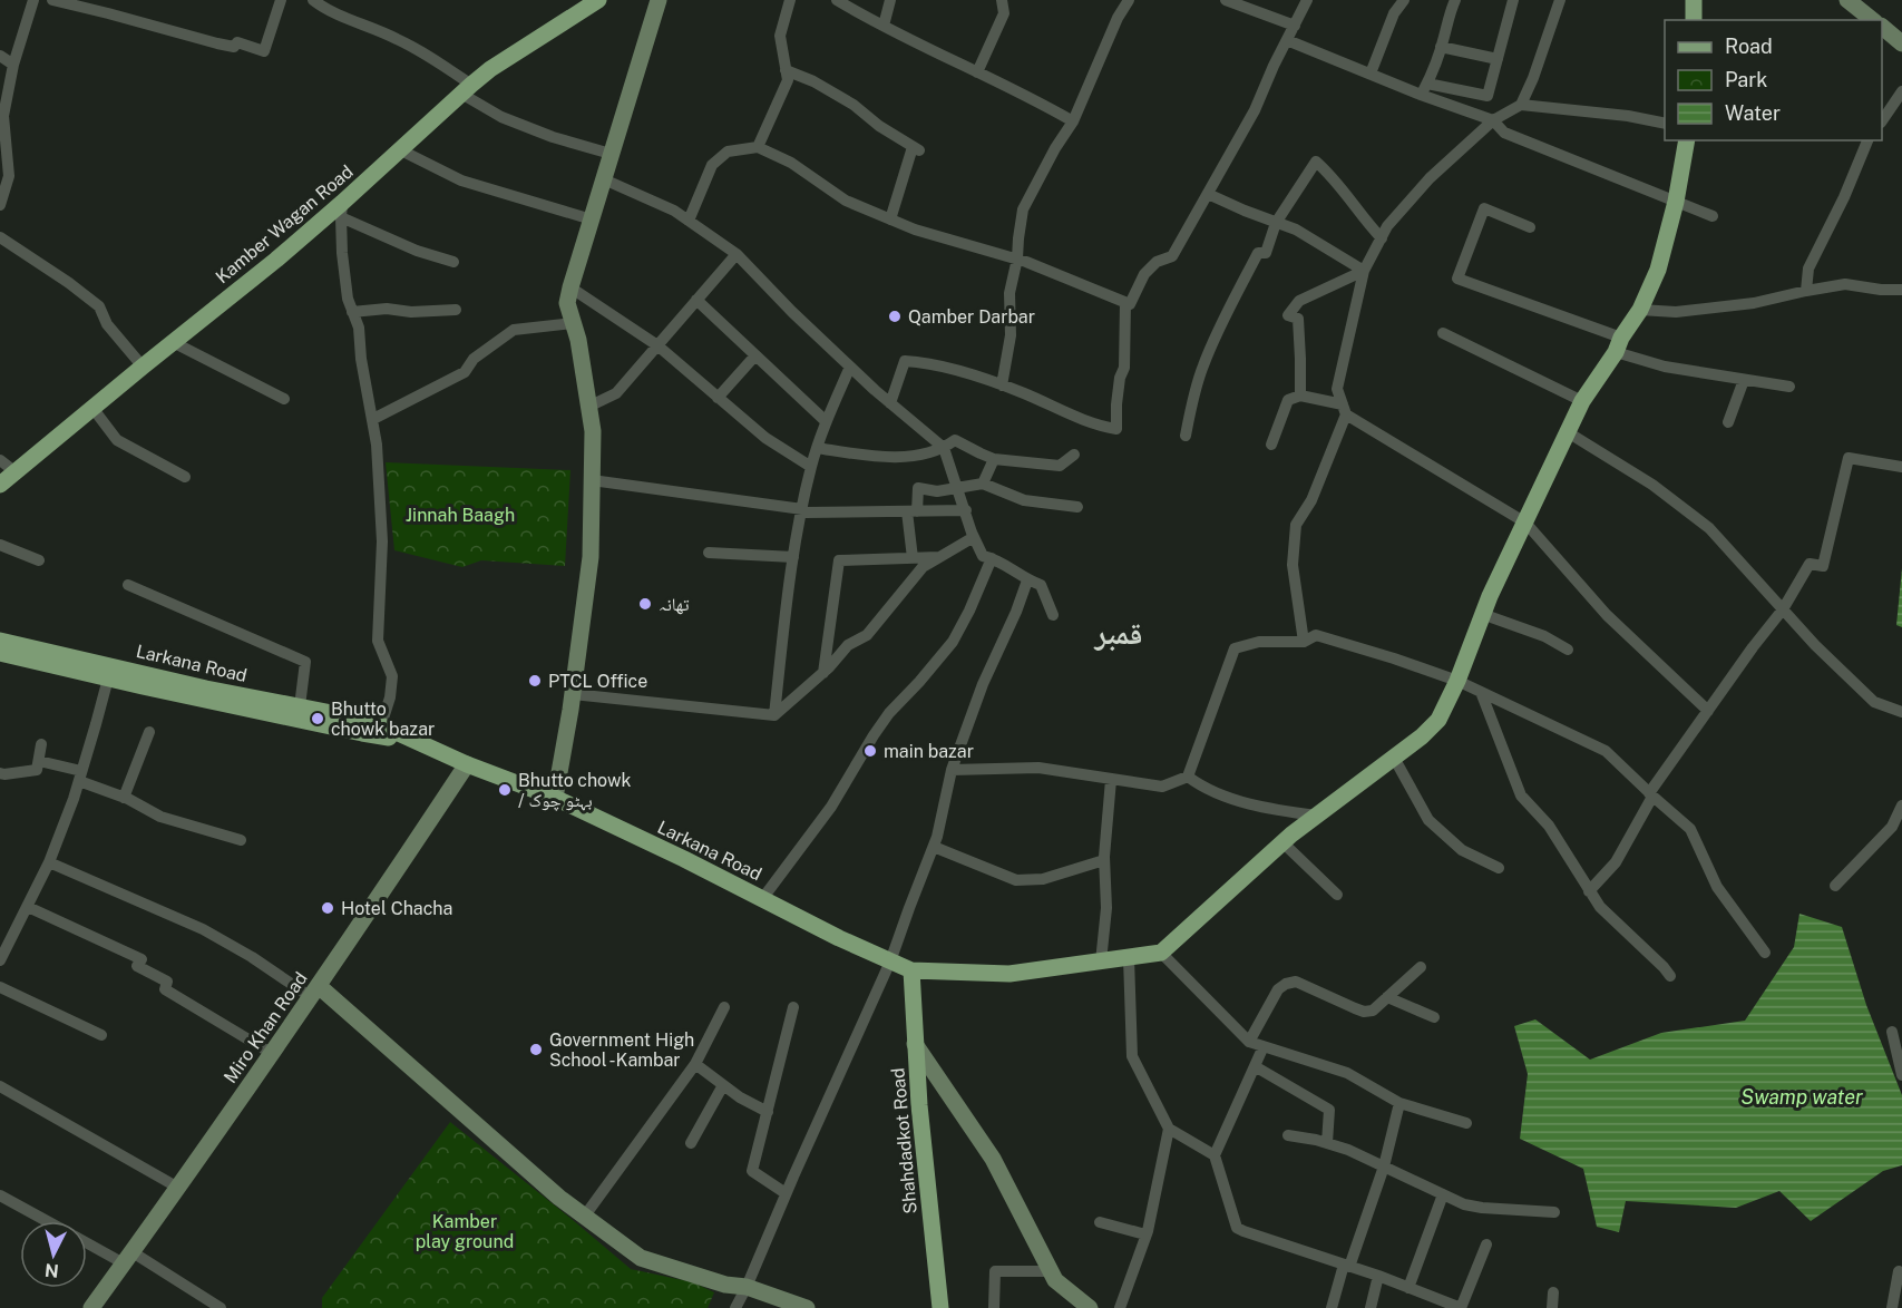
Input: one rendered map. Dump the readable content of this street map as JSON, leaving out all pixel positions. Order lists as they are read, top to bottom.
{
  "streets": {
    "main road": ["Kamber Wagan Road", "Larkana Road", "Shahdadkot Road"],
    "street": ["Miro Khan Road"]
  },
  "crossings": [
    ["Larkana Road", "Miro Khan Road"],
    ["Larkana Road", "Shahdadkot Road"]
  ],
  "districts": ["قمبر"],
  "water": ["Swamp water"],
  "parks": ["Jinnah Baagh", "Kamber play ground"],
  "places": [
    "Qamber Darbar",
    "تھانہ",
    "PTCL Office",
    "Bhutto chowk bazar",
    "main bazar",
    "Bhutto chowk / بہٹو چوک",
    "Hotel Chacha",
    "Government High School -Kambar"
  ],
  "legend": ["Road", "Park", "Water"],
  "north": "bottom"
}
